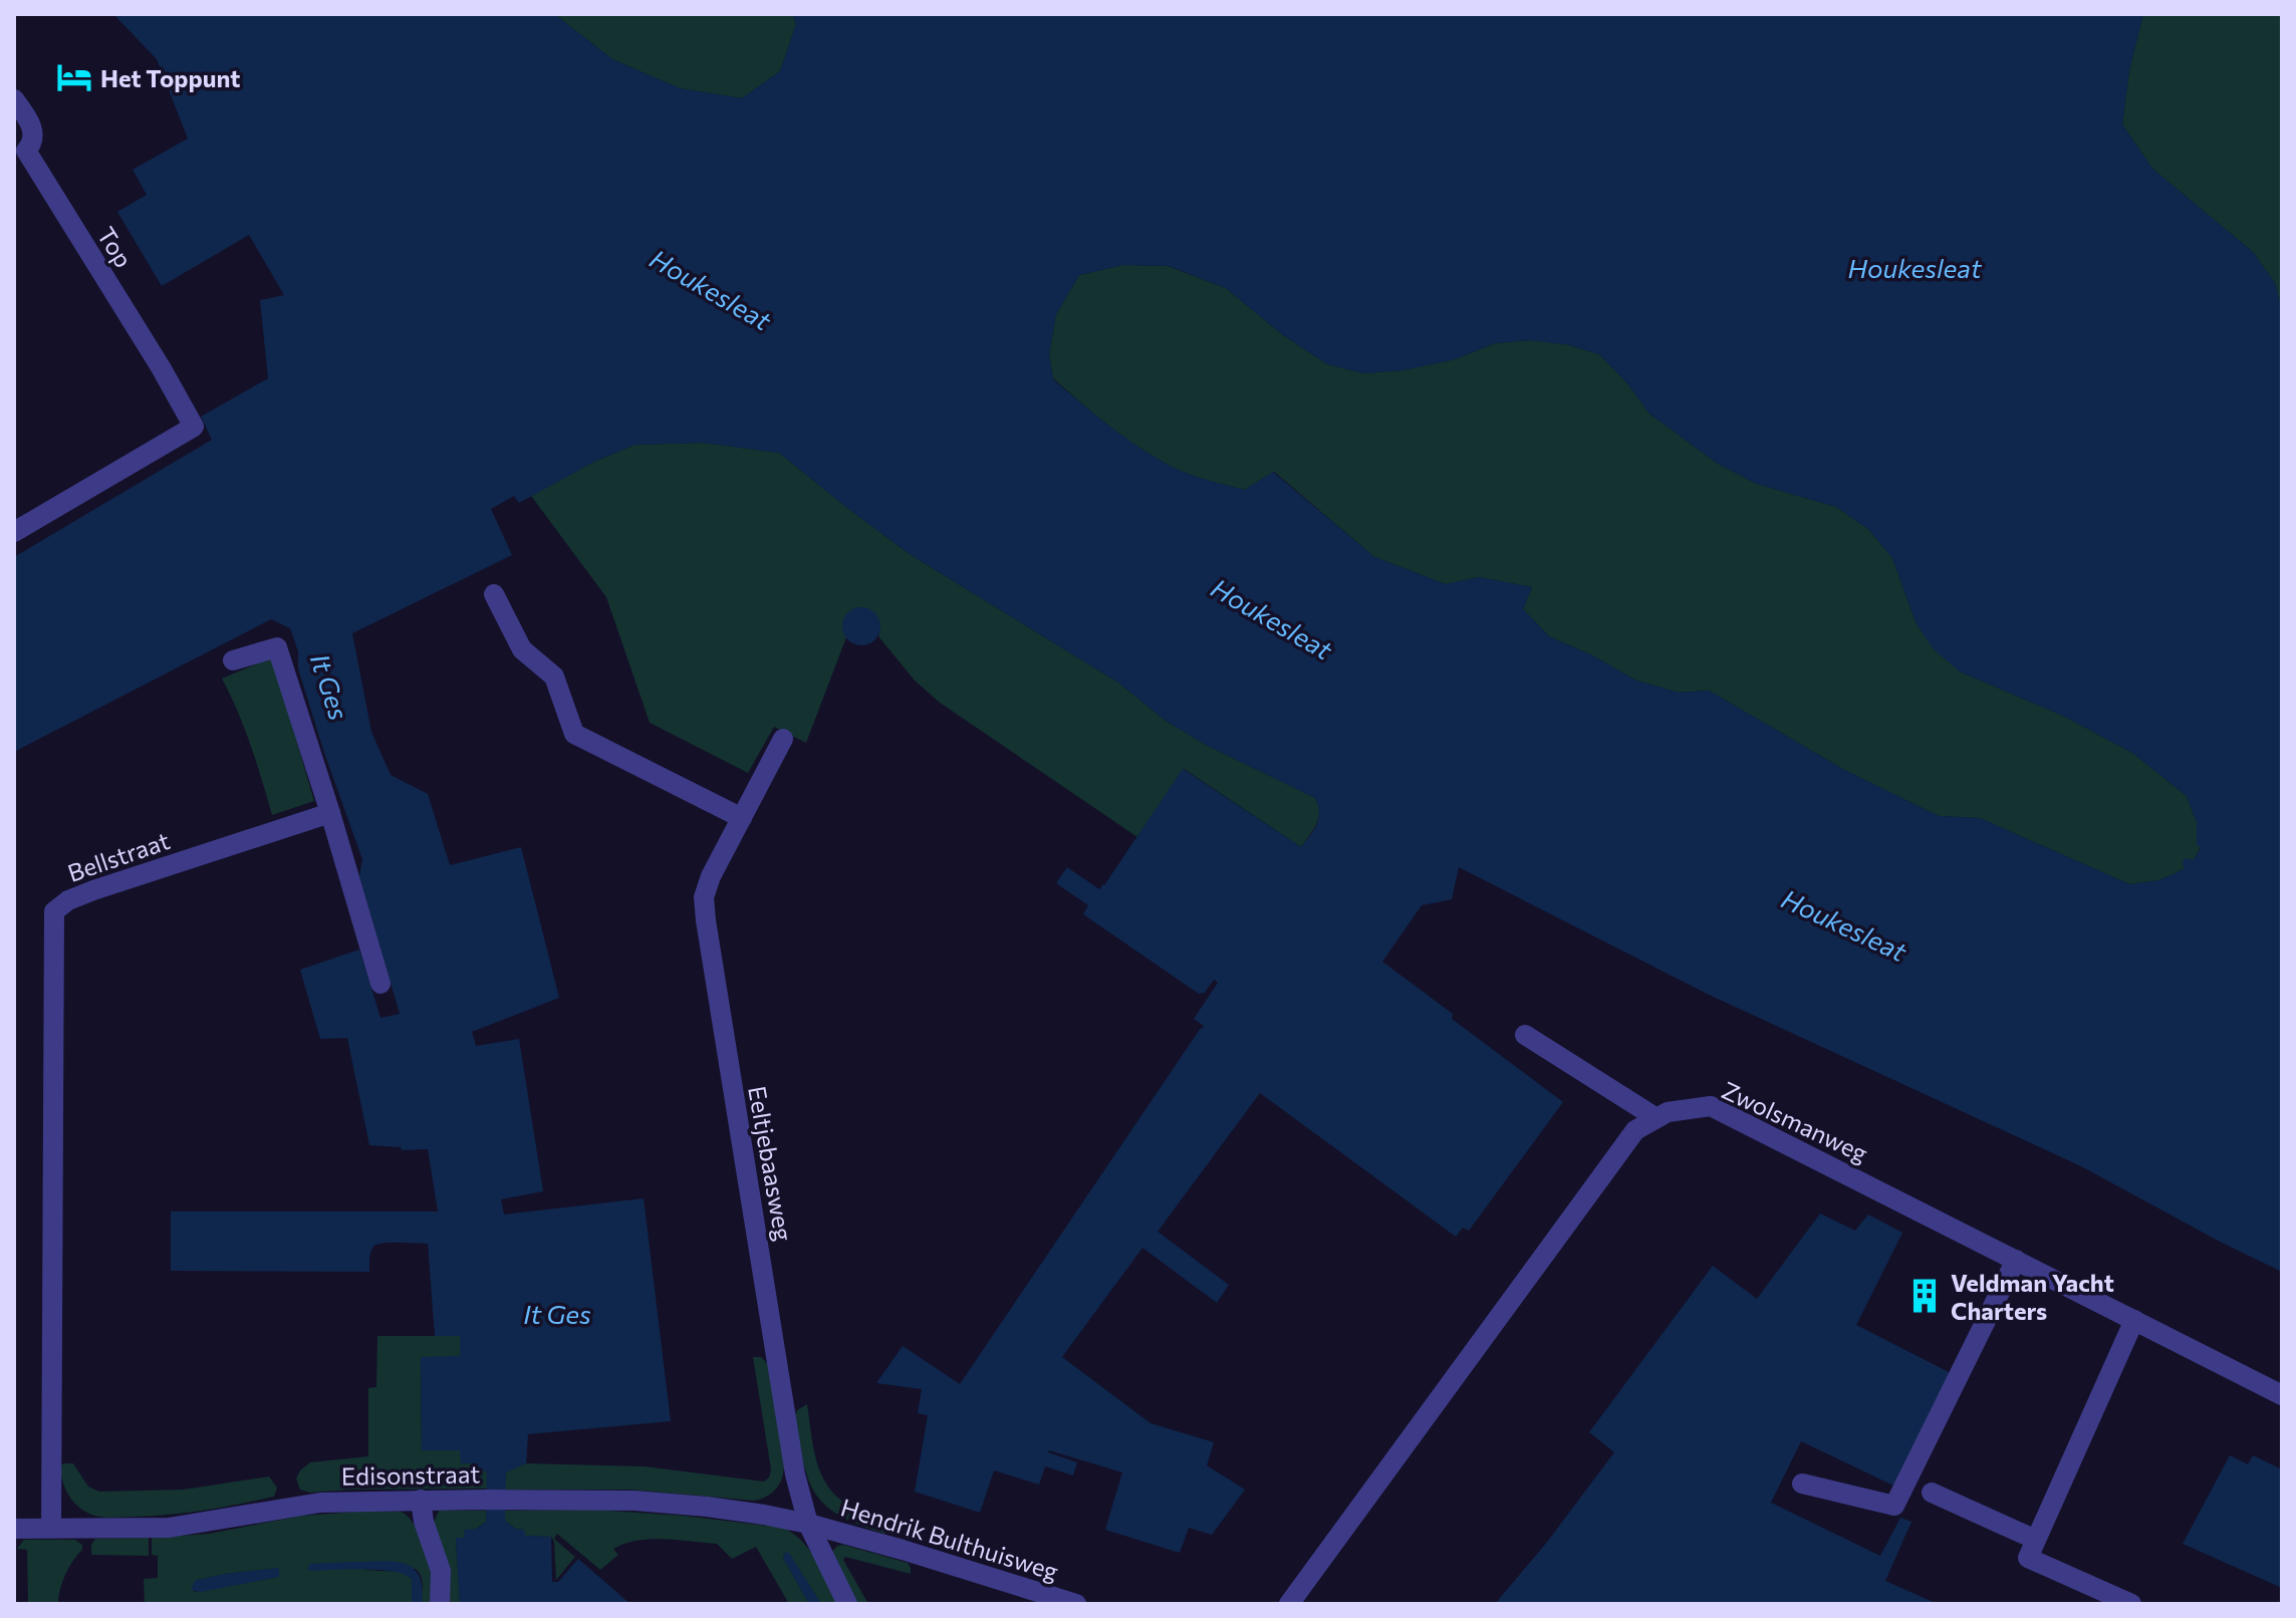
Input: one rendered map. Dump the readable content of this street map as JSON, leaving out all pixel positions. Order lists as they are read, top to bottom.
{
  "streets": {
    "street": [
      "Top",
      "Bellstraat",
      "Zwolsmanweg",
      "Eeltjebaasweg",
      "Edisonstraat",
      "Hendrik Bulthuisweg"
    ]
  },
  "crossings": [
    ["Bellstraat", "Edisonstraat"],
    ["Eeltjebaasweg", "Edisonstraat"],
    ["Eeltjebaasweg", "Hendrik Bulthuisweg"],
    ["Edisonstraat", "Hendrik Bulthuisweg"]
  ],
  "water": ["Houkesleat", "It Ges"],
  "places": {
    "hotel": ["Het Toppunt"],
    "building": ["Veldman Yacht Charters"]
  }
}
